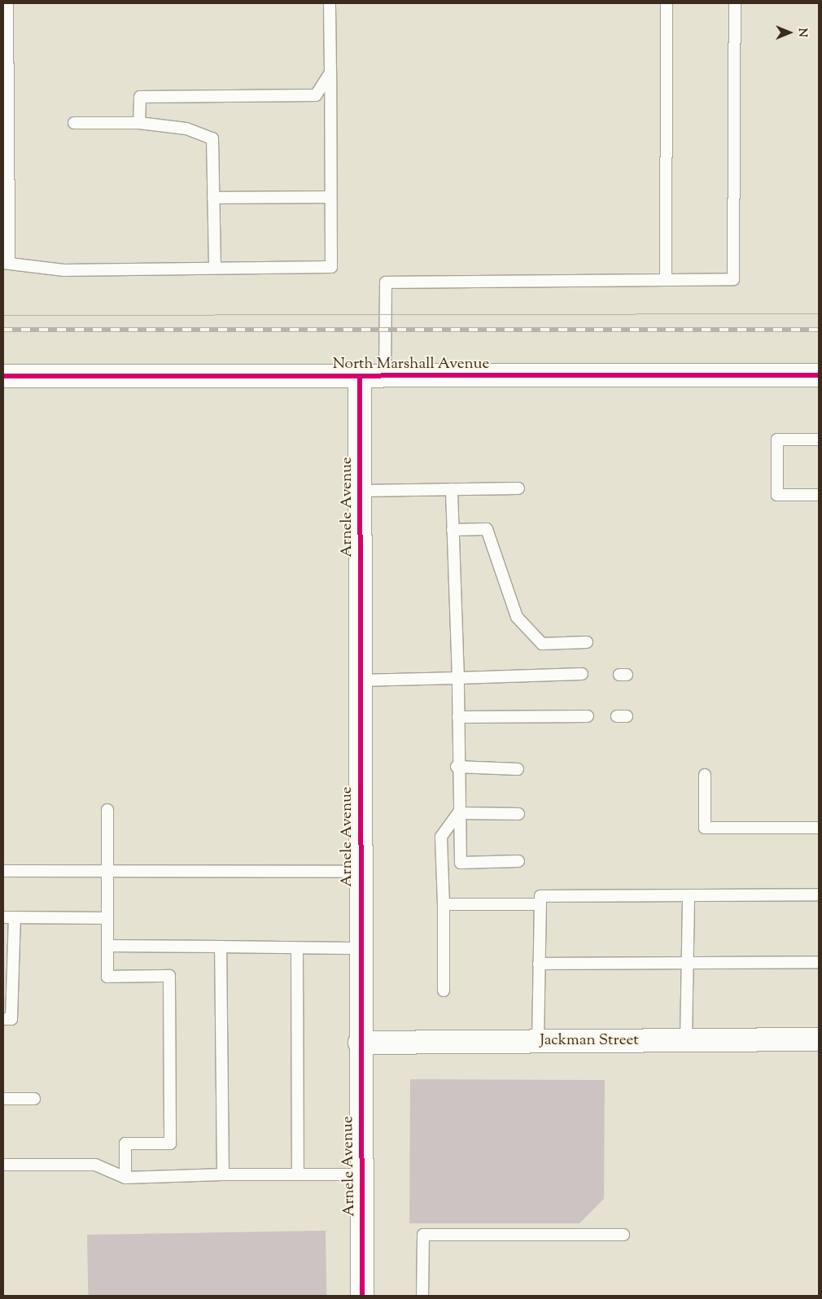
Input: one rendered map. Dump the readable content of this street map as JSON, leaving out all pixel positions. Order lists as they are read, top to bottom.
{
  "streets": {
    "street": ["North Marshall Avenue", "Arnele Avenue", "Jackman Street"]
  },
  "crossings": [
    ["North Marshall Avenue", "Arnele Avenue"],
    ["Arnele Avenue", "Jackman Street"]
  ],
  "north": "right"
}
